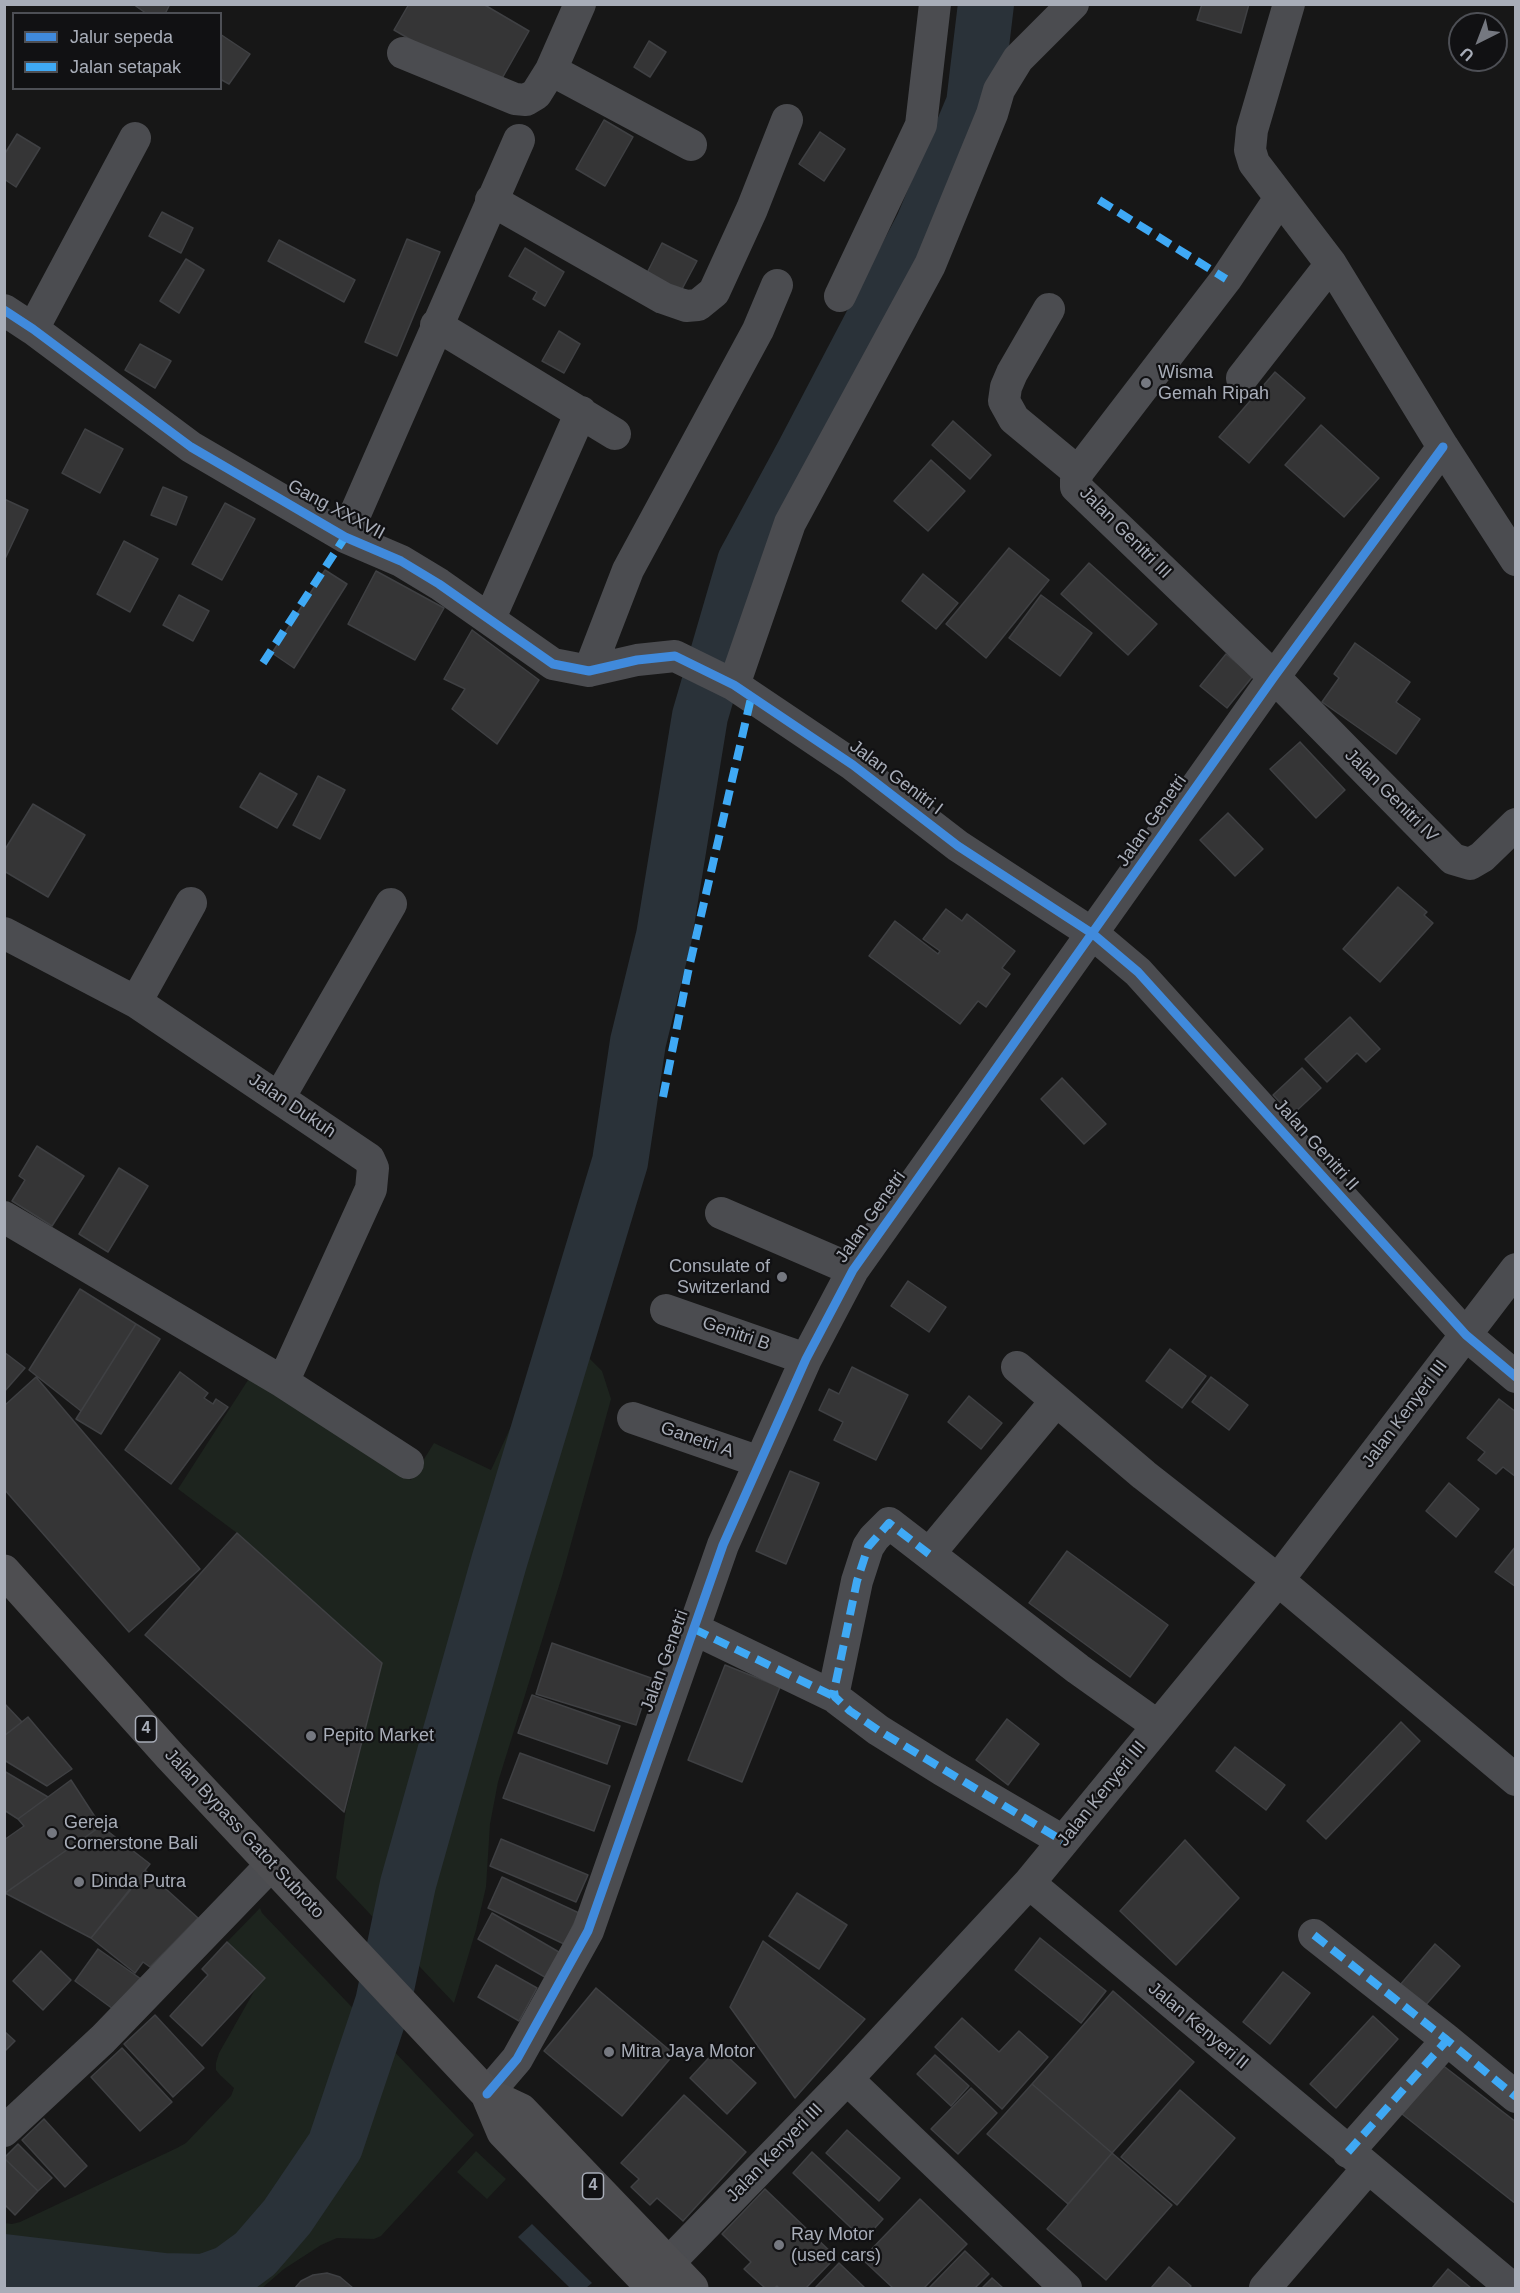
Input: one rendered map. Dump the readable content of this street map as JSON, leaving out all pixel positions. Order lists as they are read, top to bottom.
{
  "streets": {
    "highway": ["4", "Jalan Bypass Gatot Subroto"],
    "street": [
      "Gang XXXVII",
      "Jalan Genitri III",
      "Jalan Genitri I",
      "Jalan Genitri IV",
      "Jalan Genetri",
      "Jalan Dukuh",
      "Jalan Genitri II",
      "Genitri B",
      "Jalan Kenyeri III",
      "Ganetri A",
      "Jalan Kenyeri II"
    ]
  },
  "crossings": [
    ["Gang XXXVII", "Jalan Genitri I"],
    ["Jalan Genitri III", "Jalan Genitri IV"],
    ["Jalan Genitri III", "Jalan Genetri"],
    ["Jalan Genitri I", "Jalan Genetri"],
    ["Jalan Genitri I", "Jalan Genitri II"],
    ["Jalan Genitri IV", "Jalan Genetri"],
    ["Jalan Genetri", "Jalan Genitri II"],
    ["Jalan Genetri", "Genitri B"],
    ["Jalan Genetri", "Ganetri A"],
    ["Jalan Genetri", "Jalan Bypass Gatot Subroto"],
    ["Jalan Genitri II", "Jalan Kenyeri III"],
    ["Jalan Kenyeri III", "Jalan Bypass Gatot Subroto"],
    ["Jalan Kenyeri III", "Jalan Kenyeri II"]
  ],
  "places": [
    "Wisma Gemah Ripah",
    "Consulate of Switzerland",
    "Pepito Market",
    "Gereja Cornerstone Bali",
    "Dinda Putra",
    "Mitra Jaya Motor",
    "Ray Motor (used cars)"
  ],
  "legend": ["Jalur sepeda", "Jalan setapak"],
  "north": "bottom left"
}
